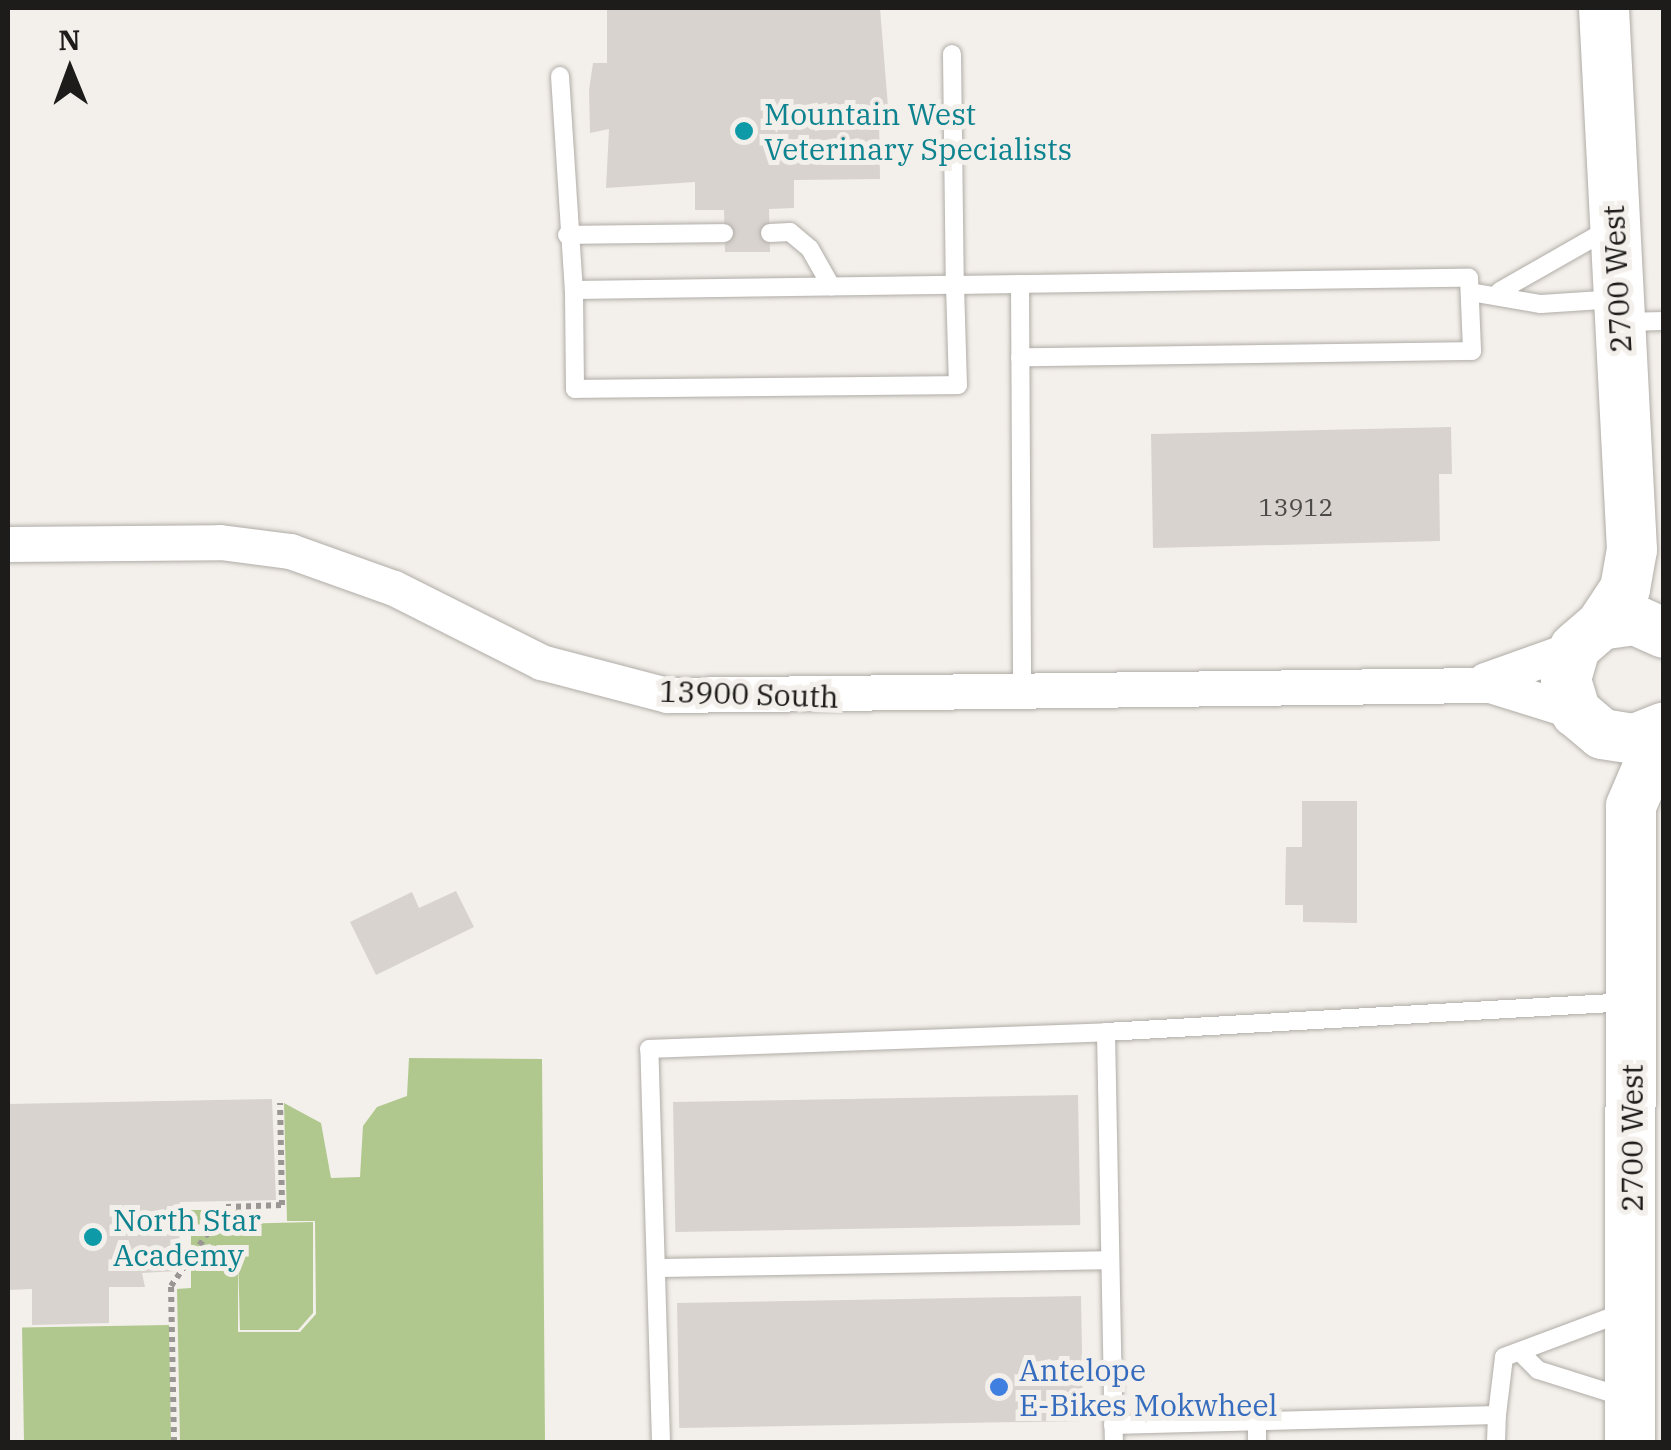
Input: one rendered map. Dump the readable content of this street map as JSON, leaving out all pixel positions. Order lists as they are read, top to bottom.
{
  "streets": {
    "main road": ["2700 West"],
    "street": ["13900 South"]
  },
  "crossings": [
    ["2700 West", "13900 South"]
  ],
  "places": ["Mountain West Veterinary Specialists", "North Star Academy", "Antelope E-Bikes Mokwheel"],
  "house_numbers": ["13912"],
  "north": "top"
}
